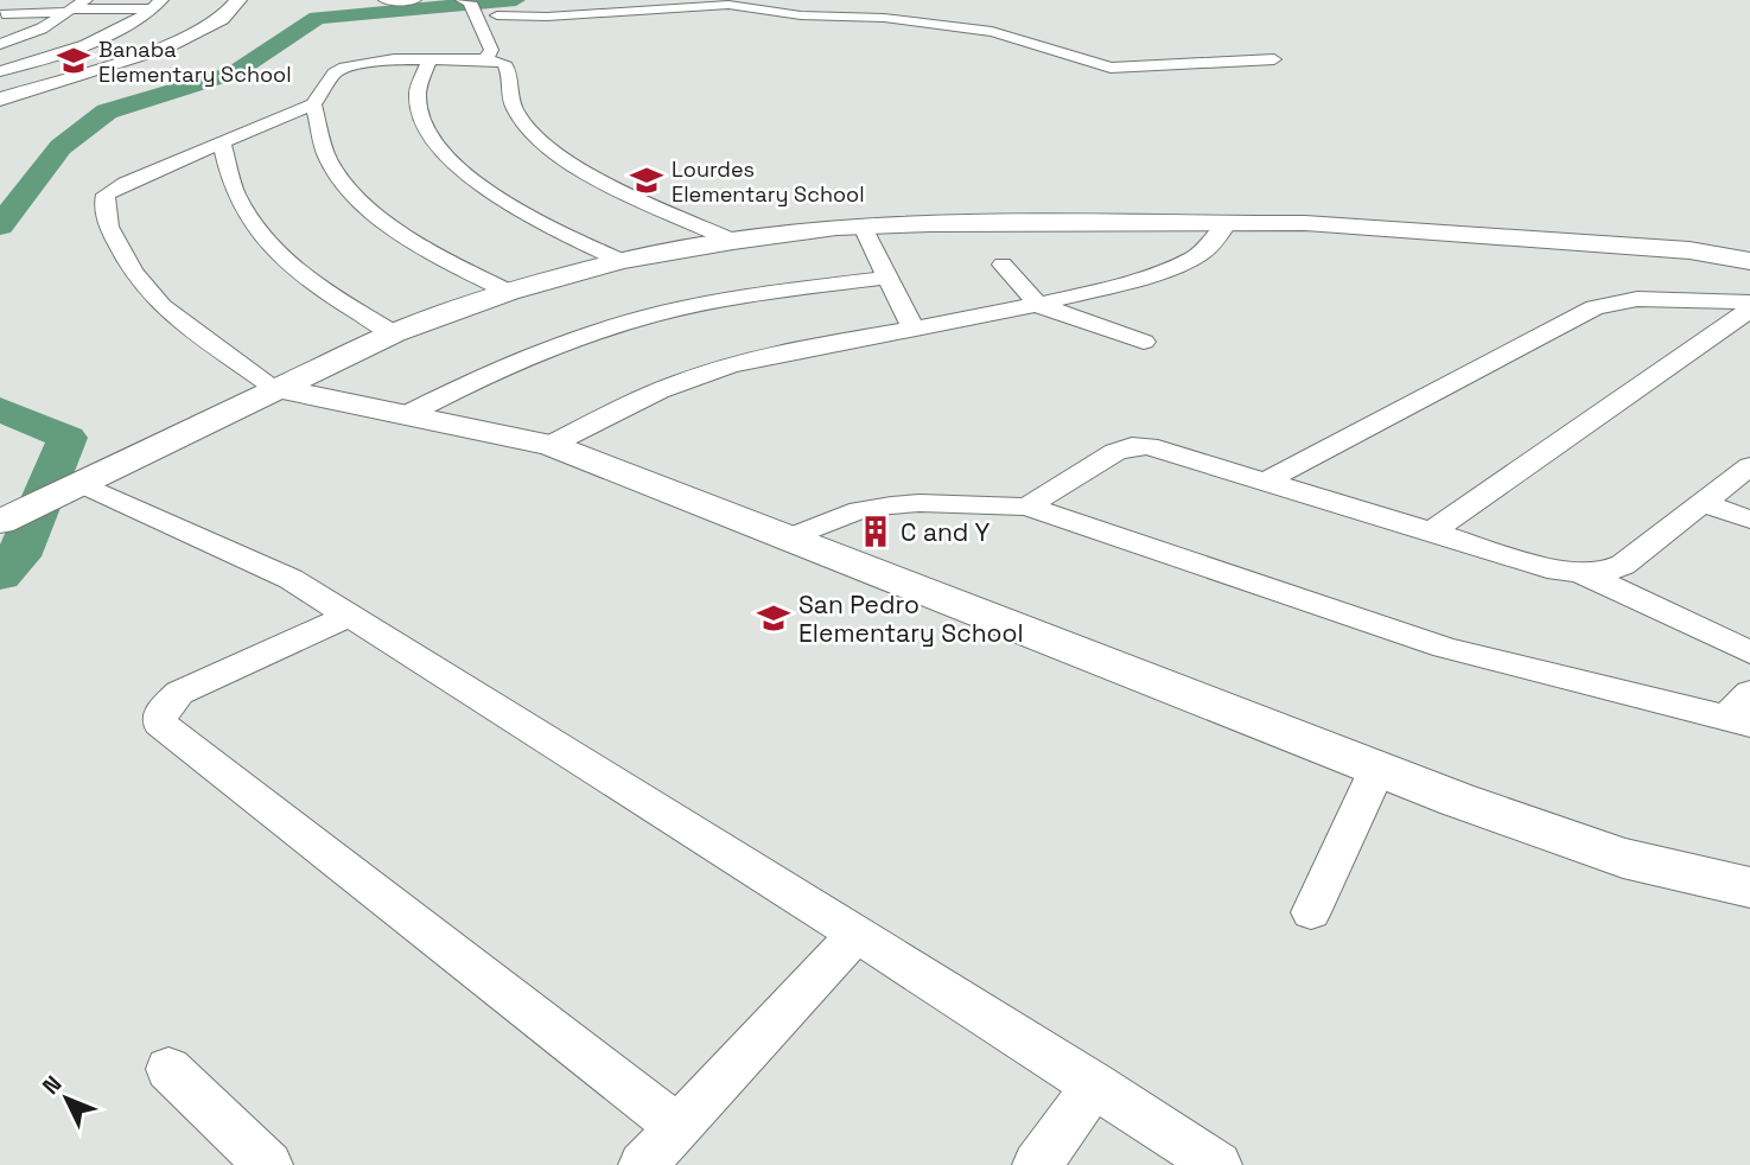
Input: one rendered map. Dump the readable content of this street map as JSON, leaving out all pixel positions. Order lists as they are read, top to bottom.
{
  "places": {
    "school or university": ["Banaba Elementary School", "Lourdes Elementary School", "San Pedro Elementary School"],
    "building": ["C and Y"]
  },
  "north": "top left"
}
